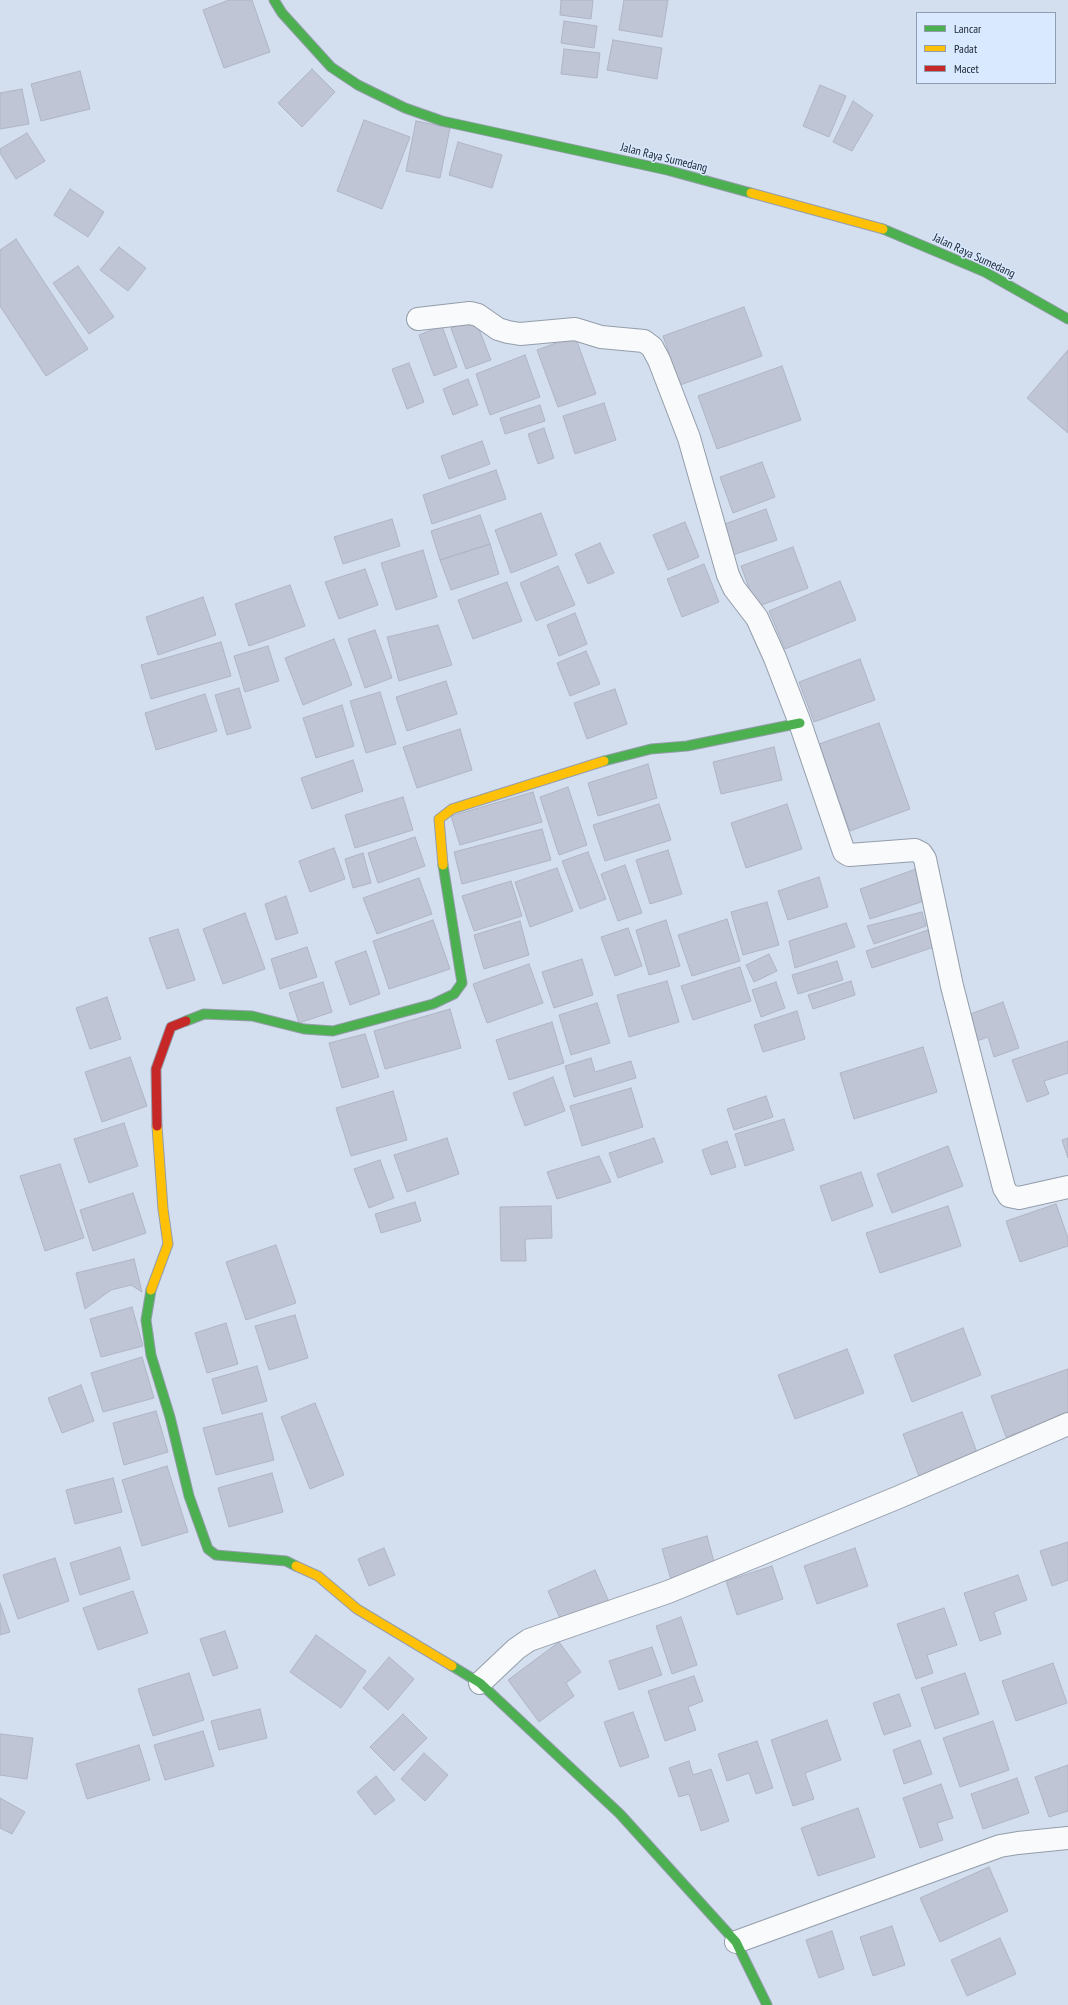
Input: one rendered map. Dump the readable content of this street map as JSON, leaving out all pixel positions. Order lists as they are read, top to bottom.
{
  "streets": {
    "main road": ["Jalan Raya Sumedang"]
  },
  "legend": ["Lancar", "Padat", "Macet"]
}
